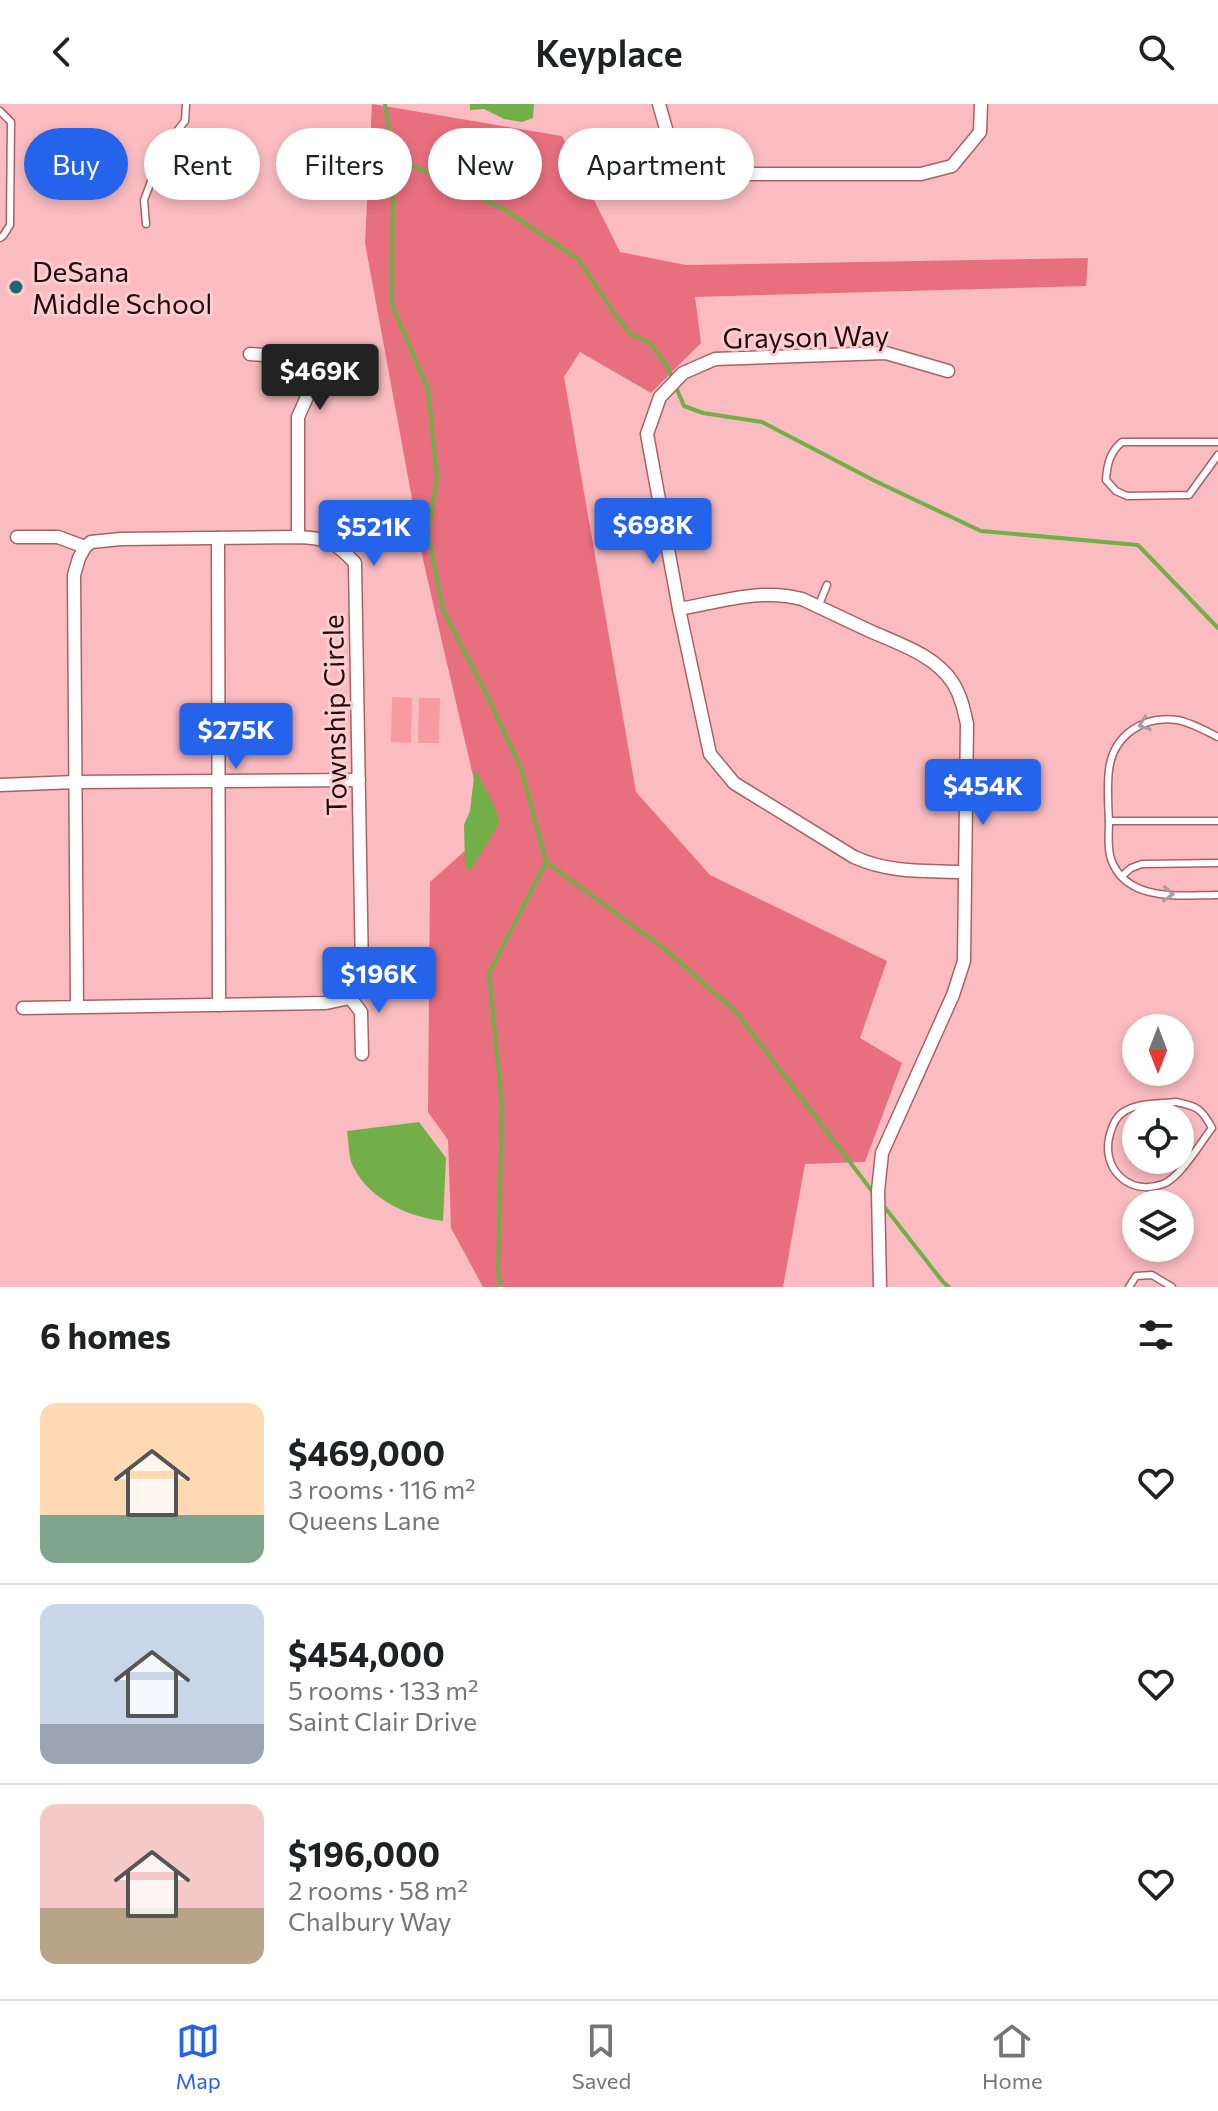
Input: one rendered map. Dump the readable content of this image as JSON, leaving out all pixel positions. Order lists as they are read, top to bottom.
{
  "streets": {
    "street": ["Grayson Way", "Township Circle"]
  },
  "places": ["DeSana Middle School"],
  "north": "bottom",
  "page": {
    "header": "Keyplace",
    "chip": [
      "Buy",
      "Rent",
      "Filters",
      "New",
      "Apartment"
    ],
    "price": [
      "$469K",
      "$698K",
      "$521K",
      "$275K",
      "$454K",
      "$196K"
    ],
    "heading": "6 homes",
    "list": [
      {
        "name": "$469,000",
        "note": "3 rooms · 116 m² · Queens Lane"
      },
      {
        "name": "$454,000",
        "note": "5 rooms · 133 m² · Saint Clair Drive"
      },
      {
        "name": "$196,000",
        "note": "2 rooms · 58 m² · Chalbury Way"
      }
    ],
    "tabs": ["Map", "Saved", "Home"]
  }
}
